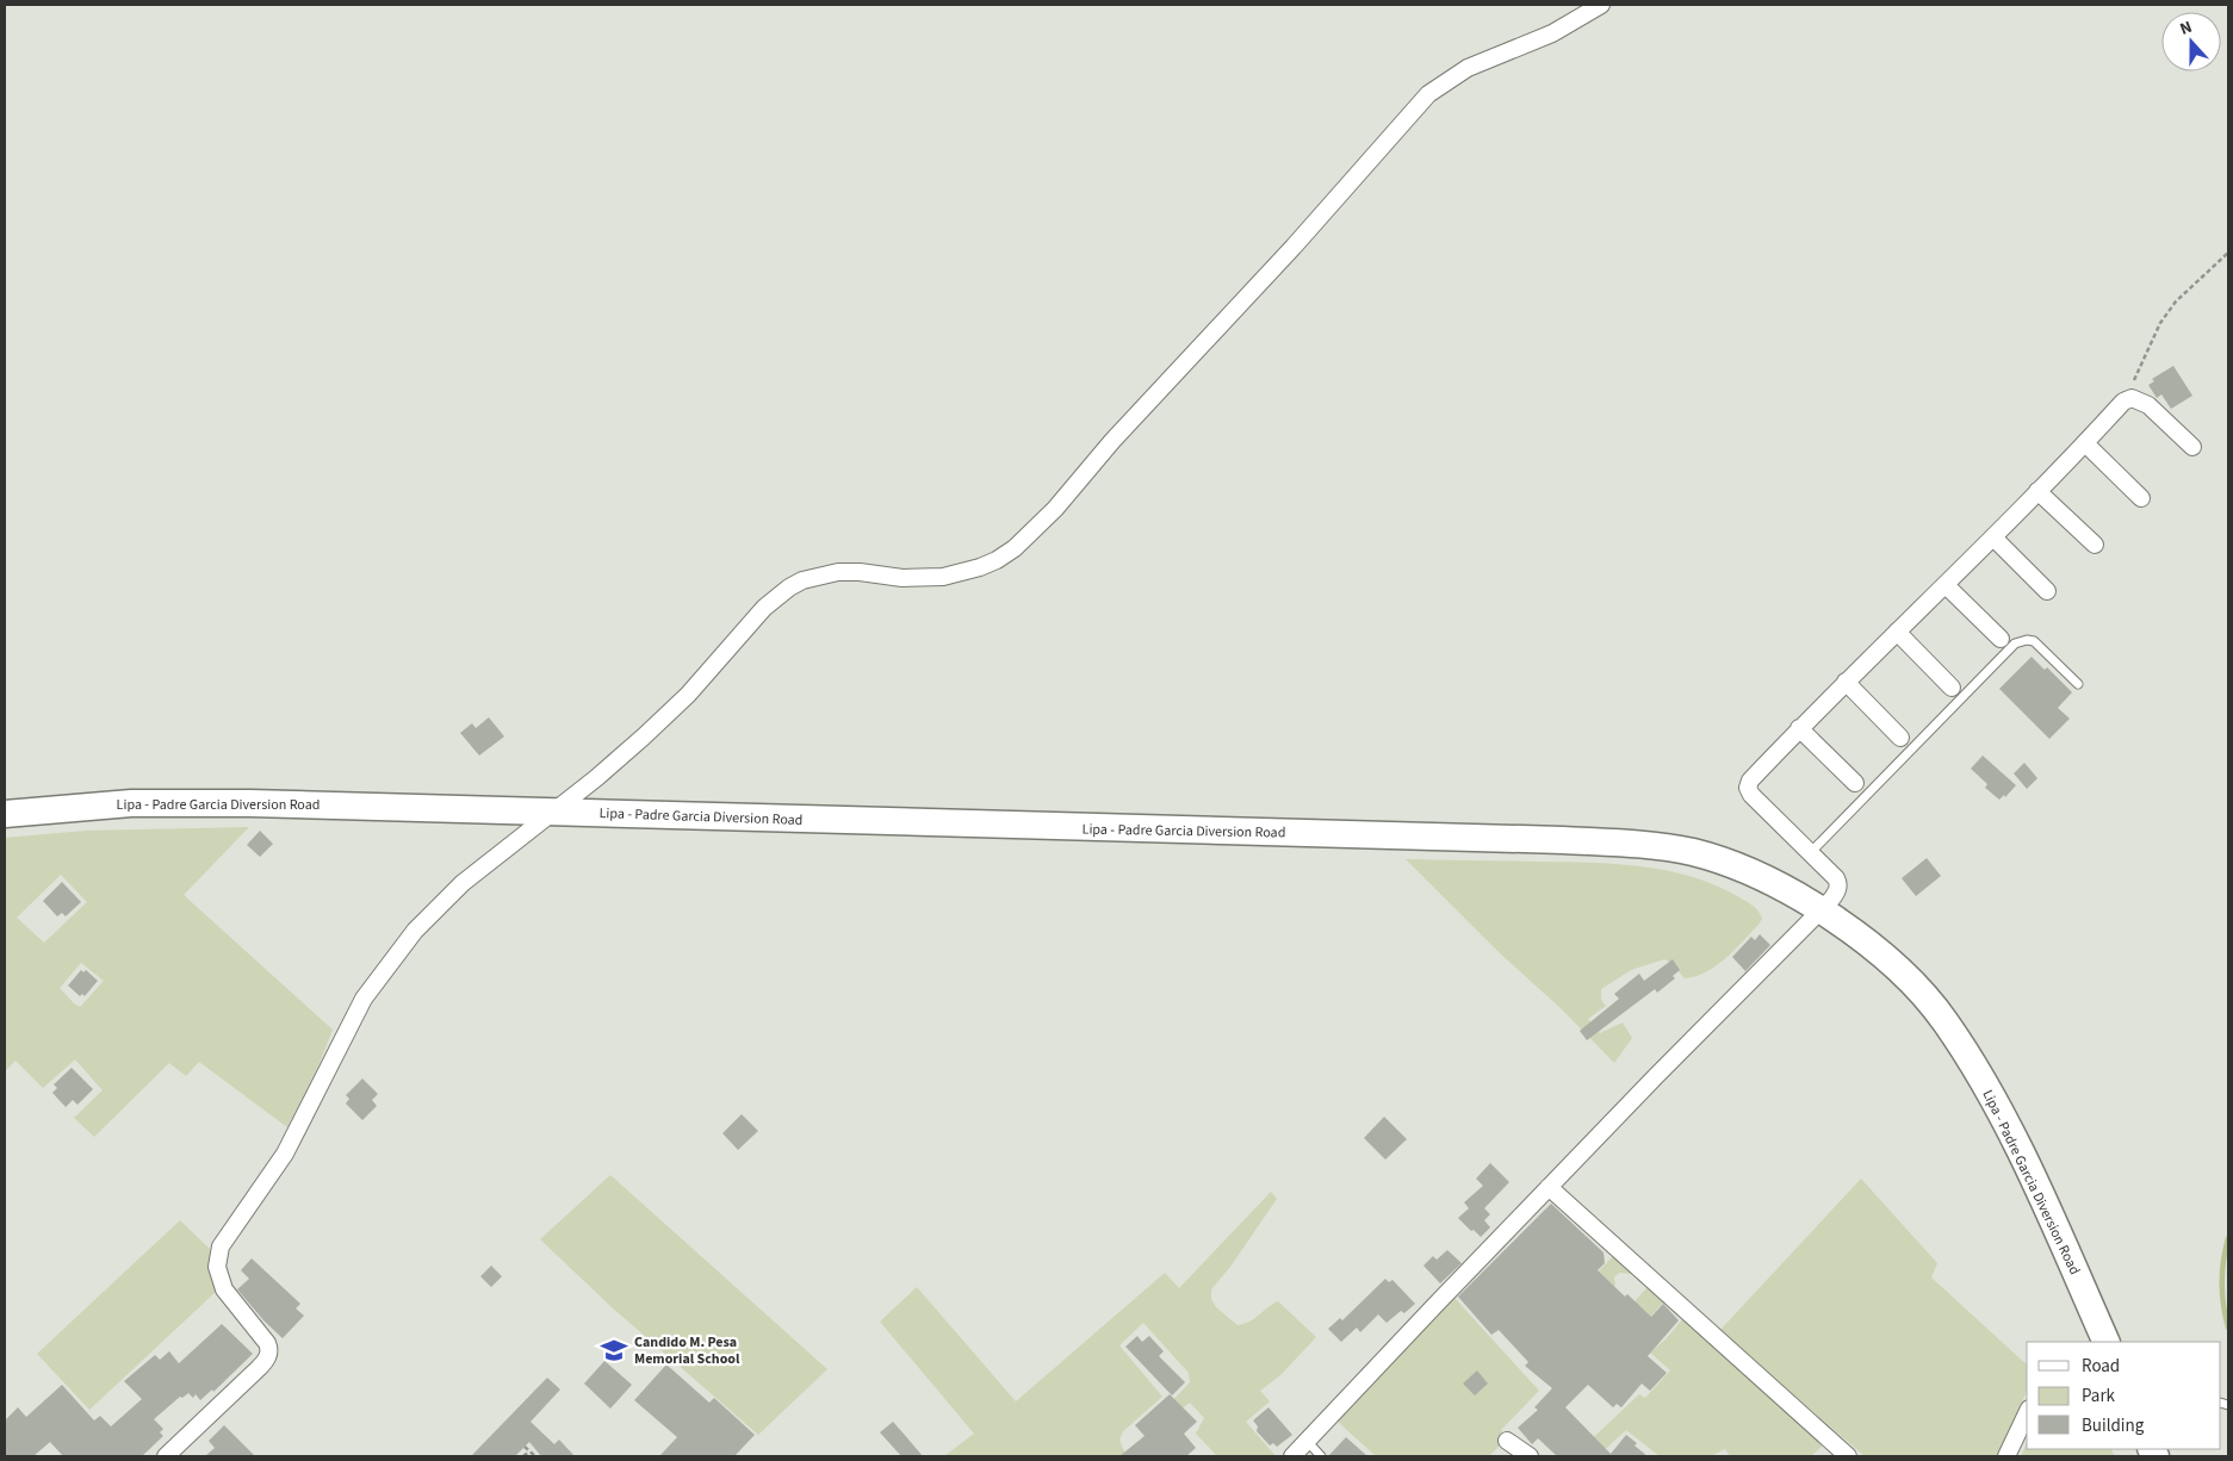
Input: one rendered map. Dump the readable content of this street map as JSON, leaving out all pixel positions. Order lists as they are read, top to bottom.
{
  "streets": {
    "main road": ["Lipa - Padre Garcia Diversion Road"]
  },
  "places": {
    "school or university": ["Candido M. Pesa Memorial School"]
  },
  "legend": ["Road", "Park", "Building"],
  "north": "top"
}
